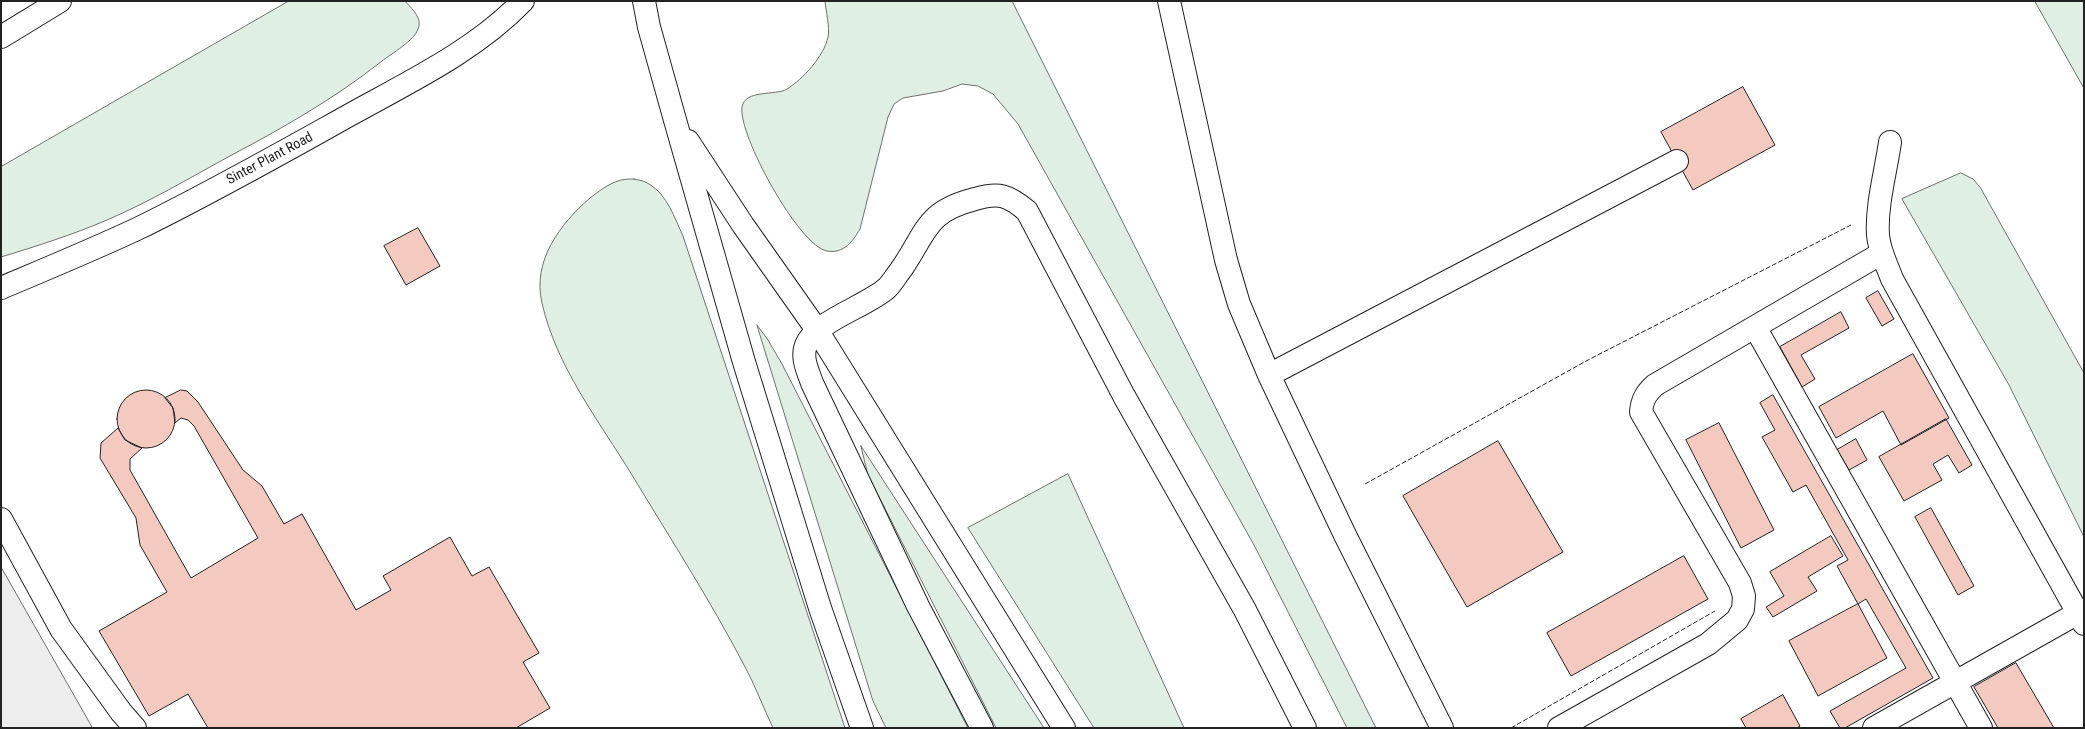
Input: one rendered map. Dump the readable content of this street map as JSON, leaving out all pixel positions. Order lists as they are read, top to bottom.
{
  "streets": {
    "lane": ["Sinter Plant Road"]
  }
}
